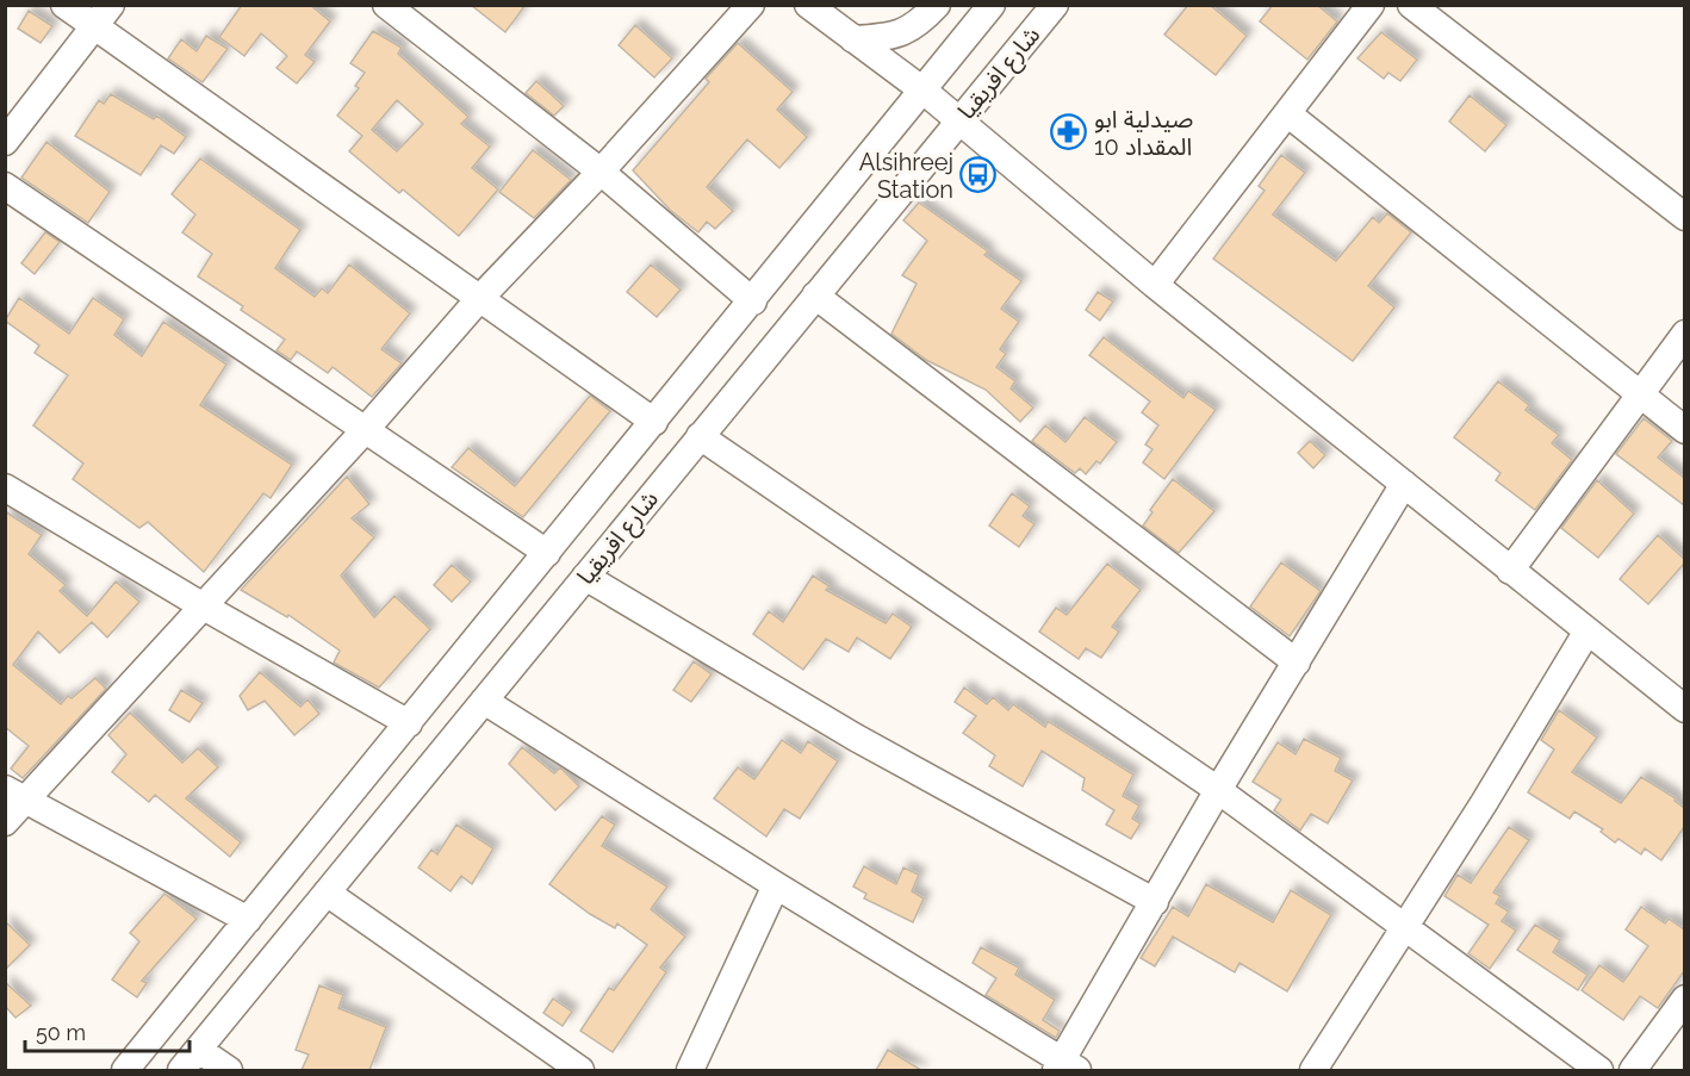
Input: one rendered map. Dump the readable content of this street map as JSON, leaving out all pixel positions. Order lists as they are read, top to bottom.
{
  "streets": {
    "street": ["شارع افريقيا"]
  },
  "places": {
    "pharmacy": ["صيدلية ابو المقداد 10"],
    "bus stop": ["Alsihreej Station"]
  },
  "scale_bar": "50 m"
}
